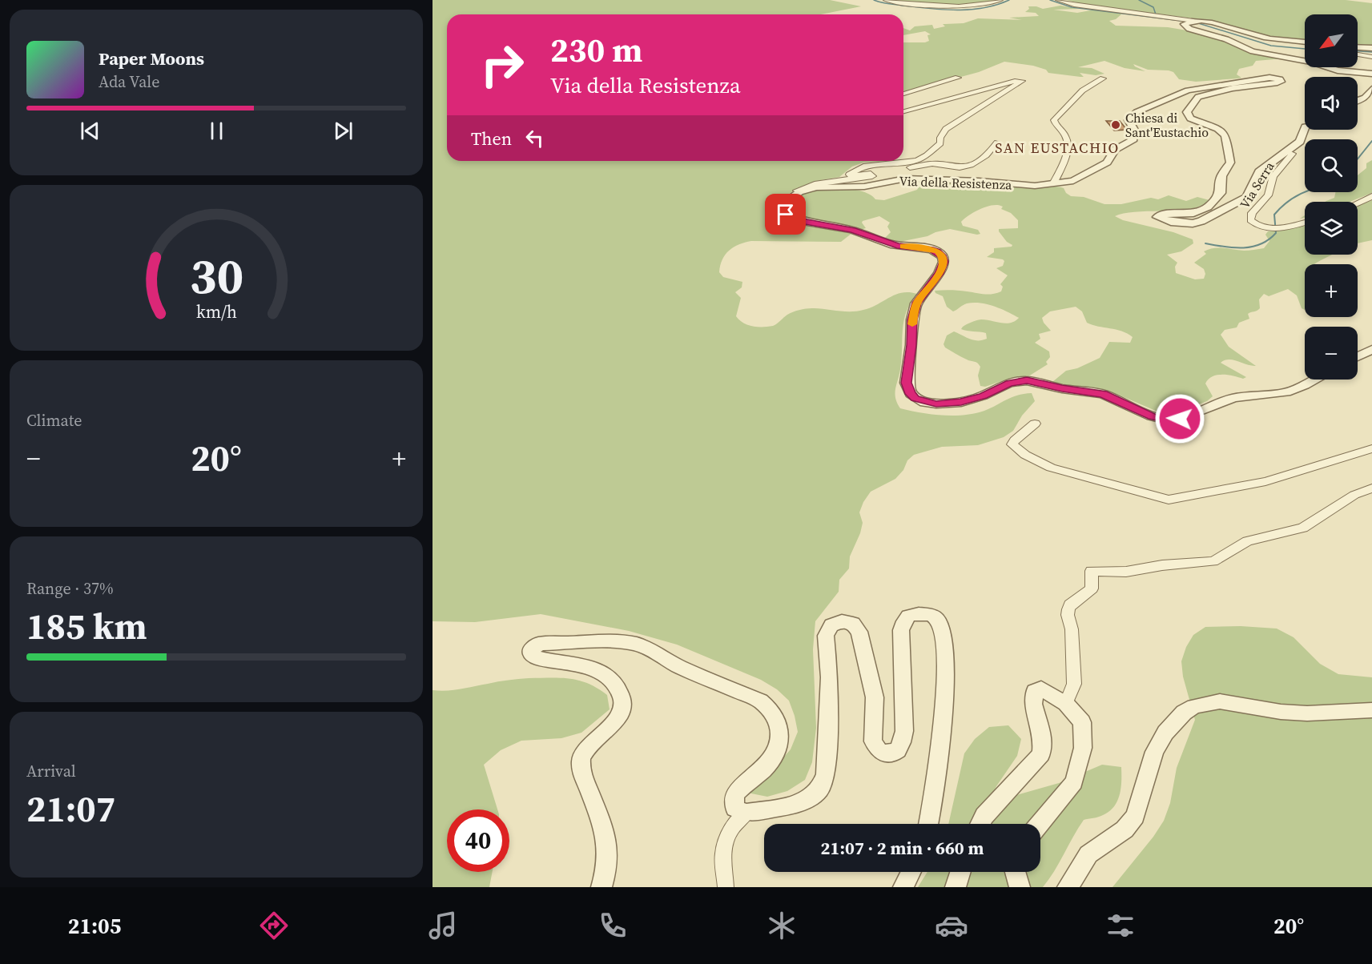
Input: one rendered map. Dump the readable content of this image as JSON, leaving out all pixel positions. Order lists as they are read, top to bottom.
{
  "streets": {
    "street": ["Via della Resistenza", "Via Serra"]
  },
  "crossings": [
    ["Via della Resistenza", "Via Serra"]
  ],
  "districts": ["SAN EUSTACHIO"],
  "places": ["Chiesa di Sant'Eustachio"],
  "north": "bottom left",
  "page": {
    "map_buttons": ["+", "−"],
    "turn": ["230 m", "Via della Resistenza"],
    "song": ["Paper Moons", "Ada Vale"],
    "then": "Then",
    "tile": [
      "Climate",
      ["Range · 37%", "185 km"],
      ["Arrival", "21:07"]
    ],
    "heat": ["−", "20°", "+"],
    "limit": "40",
    "trip": "21:07 · 2 min · 660 m",
    "tabs": ["21:05", "20°"],
    "gauge": ["30", "km/h"]
  }
}
